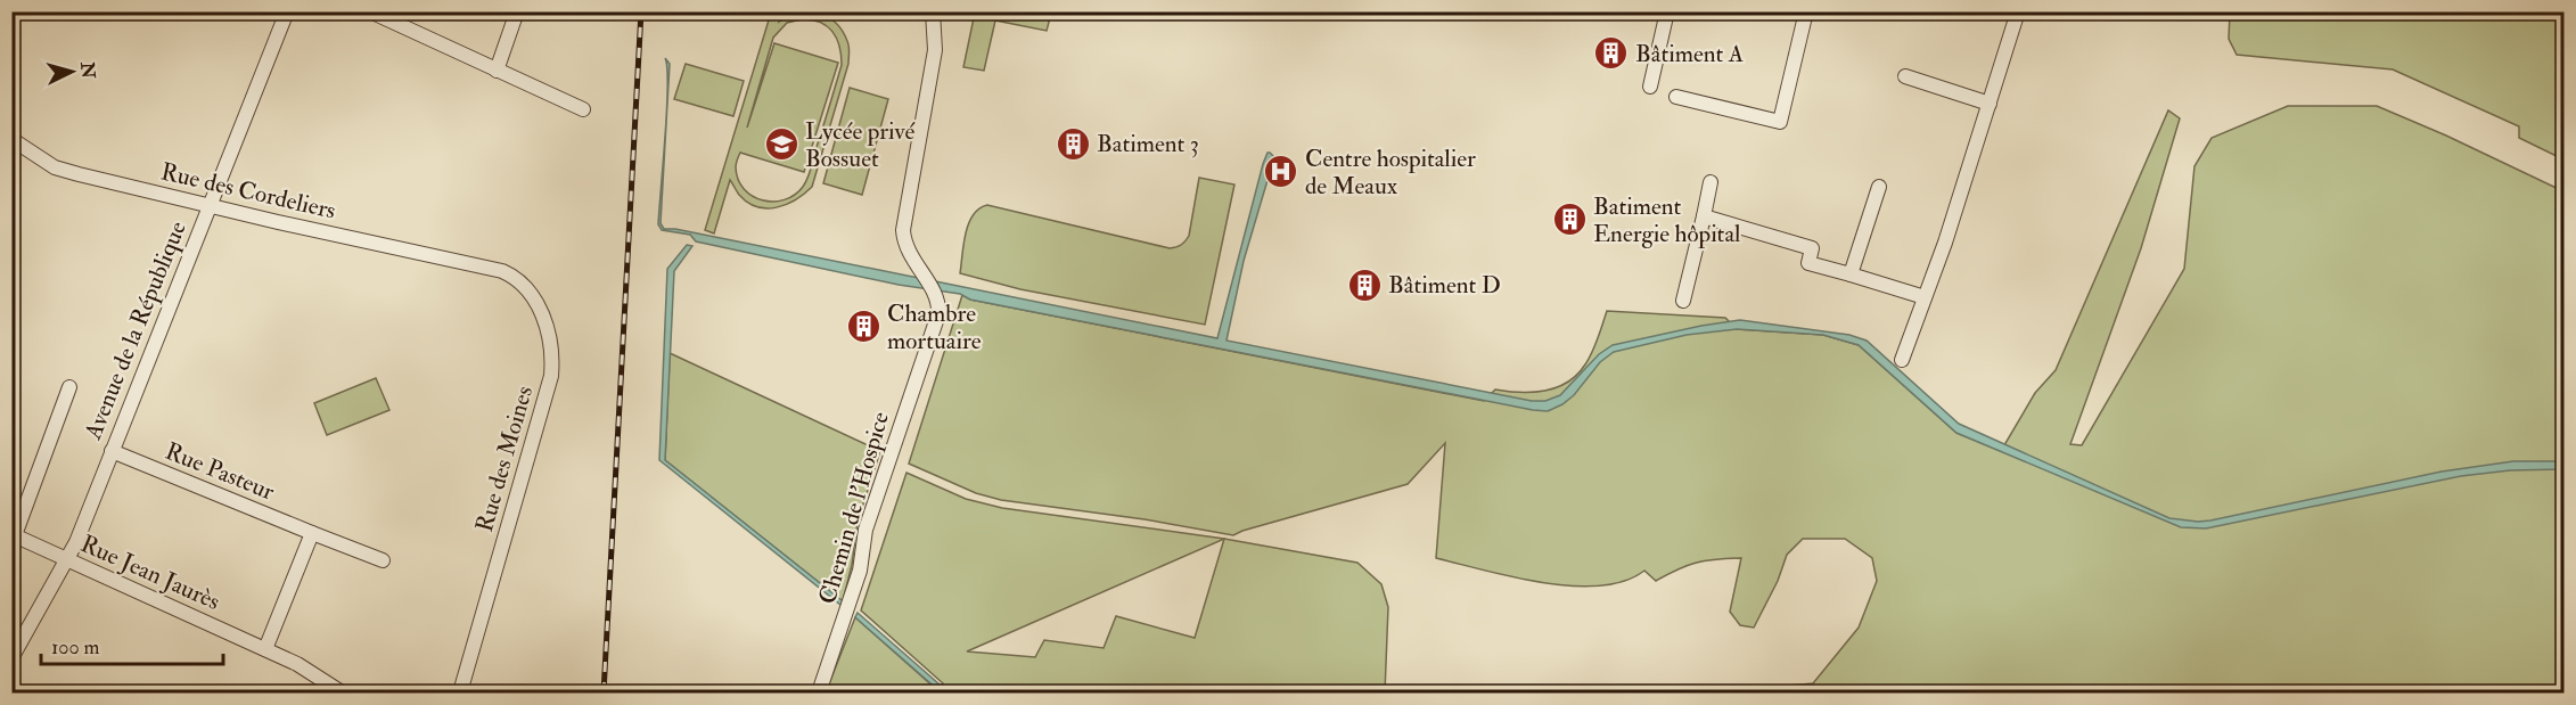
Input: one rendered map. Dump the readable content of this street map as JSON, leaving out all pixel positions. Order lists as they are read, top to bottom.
{
  "streets": {
    "street": [
      "Rue des Cordeliers",
      "Avenue de la République",
      "Rue des Moines",
      "Rue Pasteur",
      "Chemin de l'Hospice",
      "Rue Jean Jaurès"
    ]
  },
  "crossings": [
    ["Rue des Cordeliers", "Avenue de la République"],
    ["Rue des Cordeliers", "Rue des Moines"],
    ["Avenue de la République", "Rue Pasteur"],
    ["Avenue de la République", "Rue Jean Jaurès"]
  ],
  "places": {
    "building": [
      "Bâtiment A",
      "Batiment 3",
      "Batiment Energie hôpital",
      "Bâtiment D",
      "Chambre mortuaire"
    ],
    "school or university": ["Lycée privé Bossuet"],
    "hospital": ["Centre hospitalier de Meaux"]
  },
  "scale_bar": "100 m",
  "north": "right"
}
